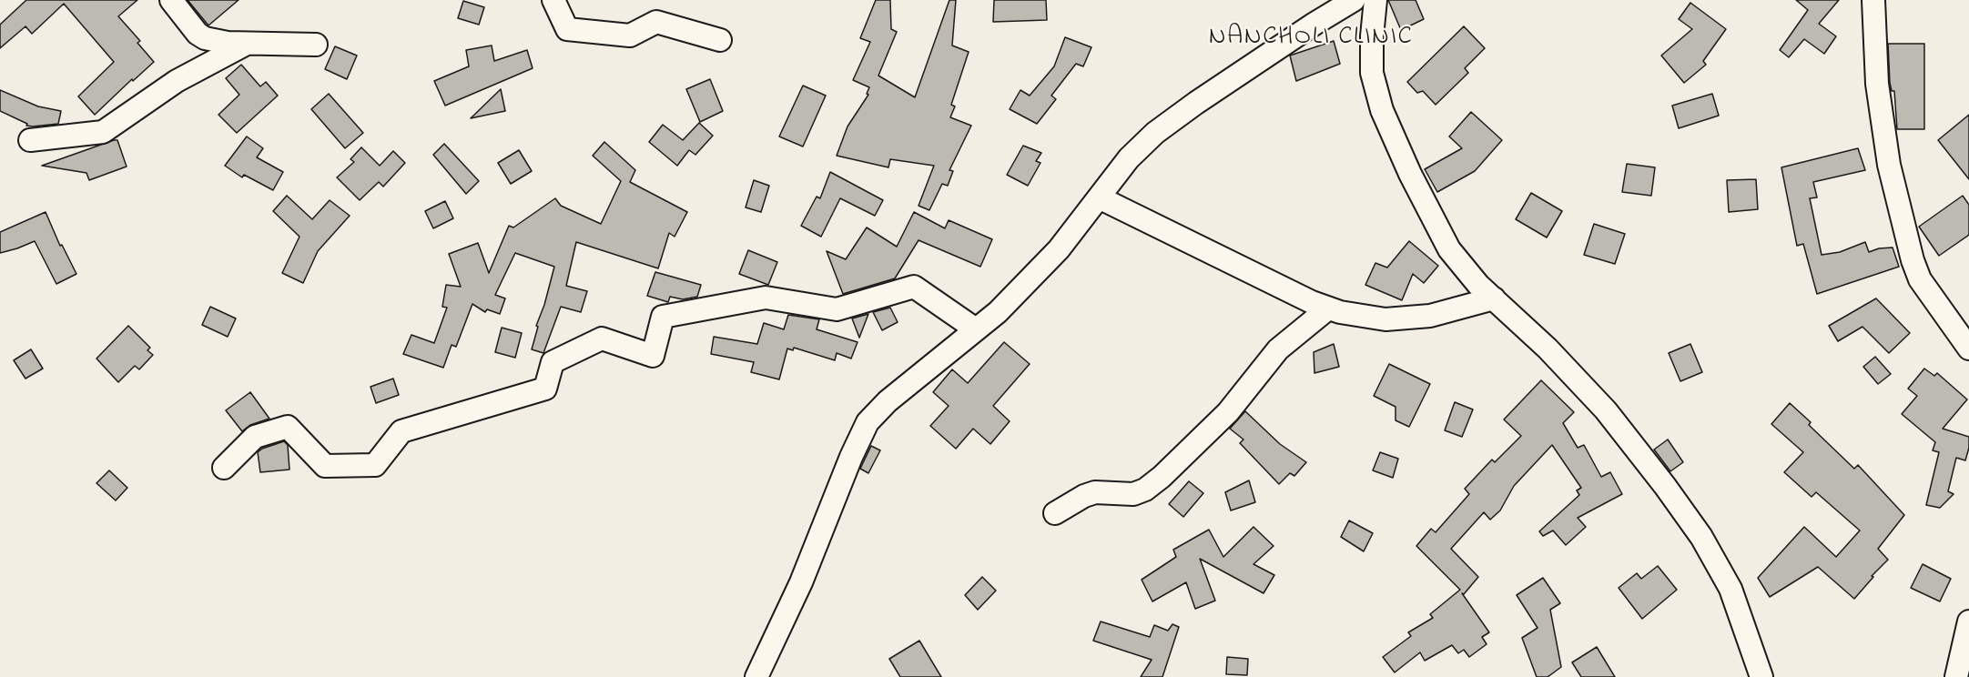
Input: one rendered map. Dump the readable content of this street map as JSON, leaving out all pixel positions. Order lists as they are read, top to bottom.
{
  "districts": ["NANCHOLI CLINIC"]
}
